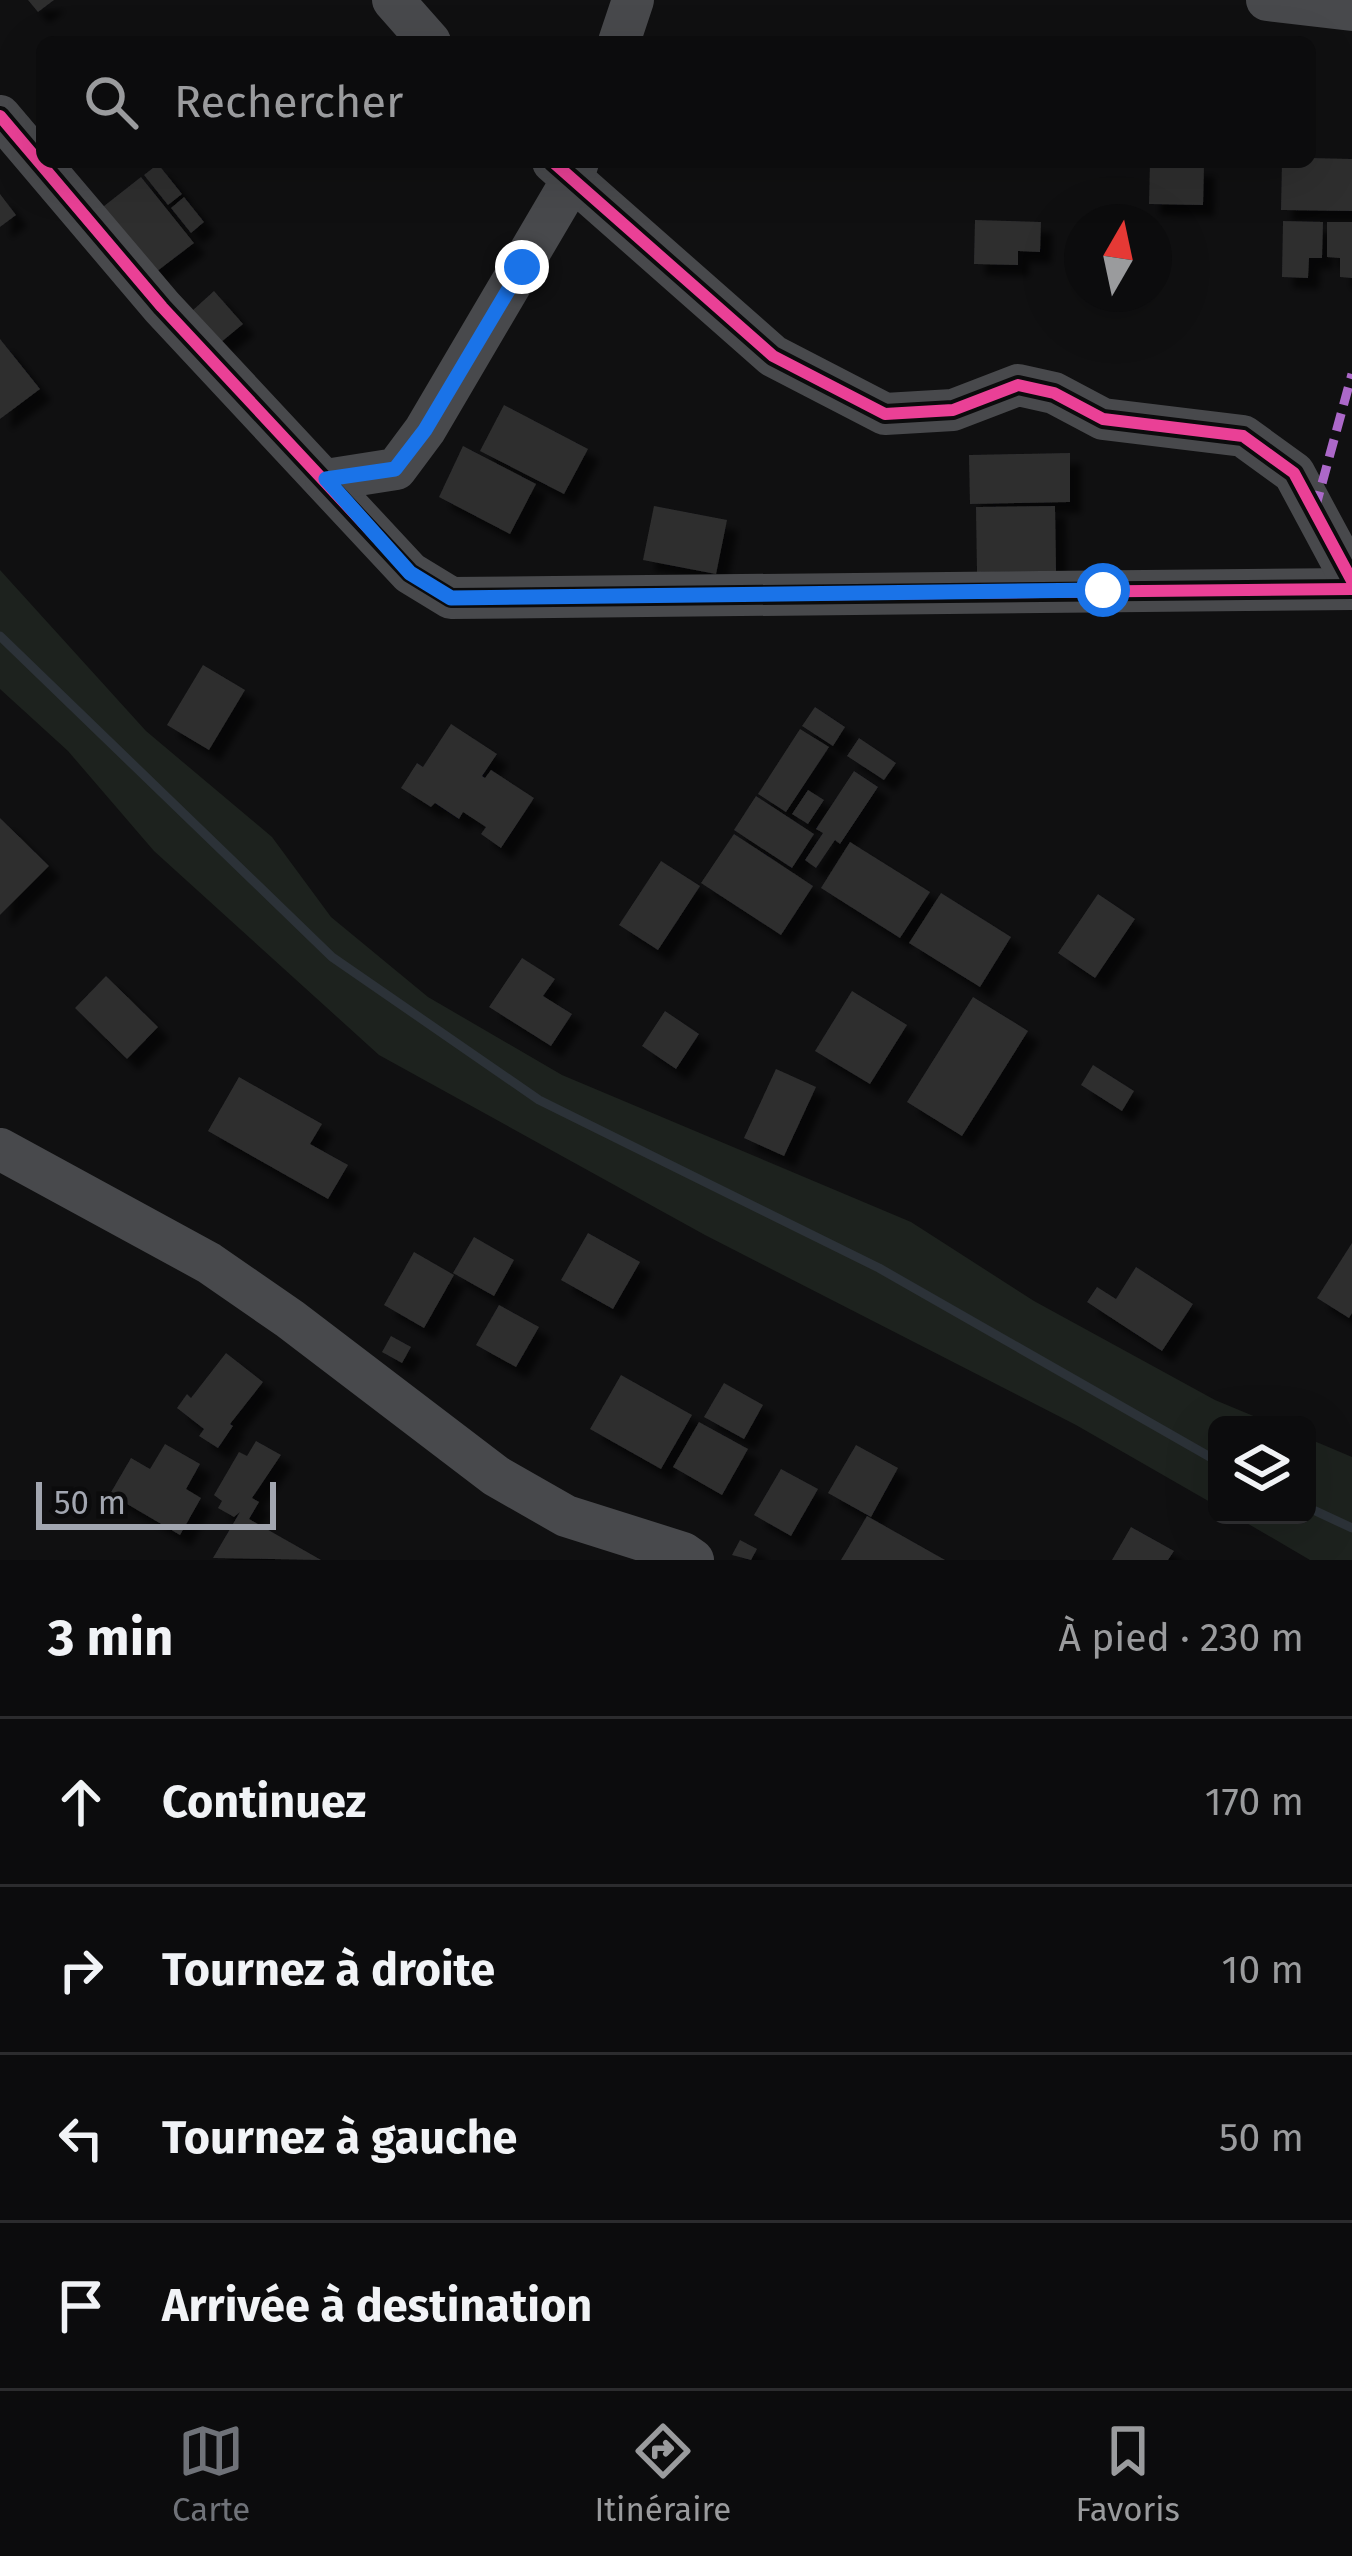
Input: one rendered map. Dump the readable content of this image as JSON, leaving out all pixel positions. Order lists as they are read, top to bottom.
{
  "scale_bar": "50 m",
  "north": "top",
  "page": {
    "search": "Rechercher",
    "scale": "50 m",
    "heading": ["3 min", "À pied · 230 m"],
    "list": [
      ["Continuez", "170 m"],
      ["Tournez à droite", "10 m"],
      ["Tournez à gauche", "50 m"],
      "Arrivée à destination"
    ],
    "nav": ["Carte", "Itinéraire", "Favoris"]
  }
}
